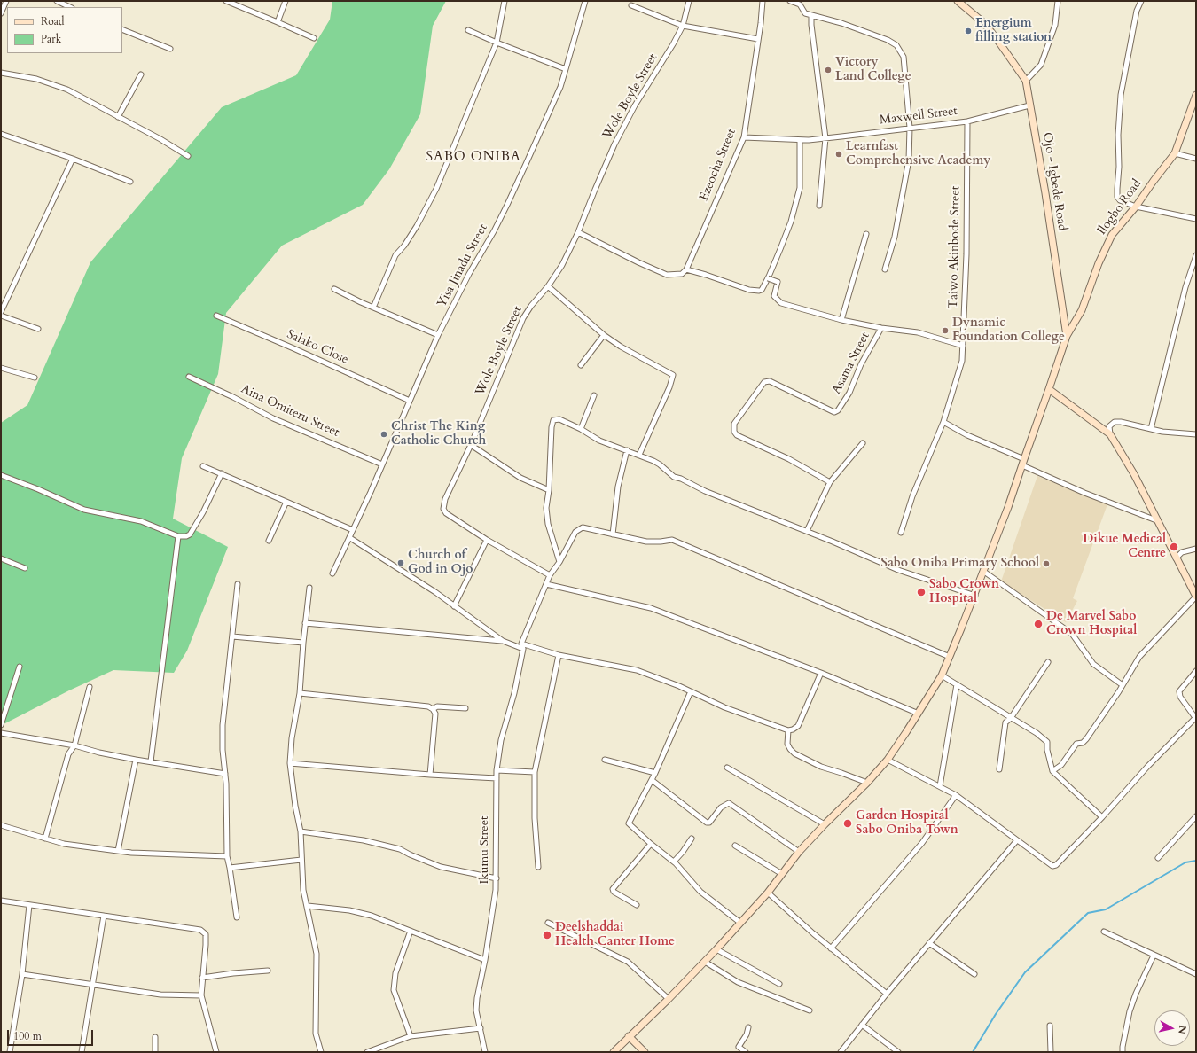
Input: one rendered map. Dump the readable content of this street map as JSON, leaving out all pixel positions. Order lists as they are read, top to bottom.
{
  "streets": {
    "main road": ["Ojo - Igbede Road", "Ilogbo Road"],
    "street": [
      "Wole Boyle Street",
      "Maxwell Street",
      "Ezeocha Street",
      "Taiwo Akinbode Street",
      "Yisa Jinadu Street",
      "Salako Close",
      "Asama Street",
      "Aina Omiteru Street",
      "Ikumu Street"
    ]
  },
  "crossings": [
    ["Maxwell Street", "Ezeocha Street"],
    ["Maxwell Street", "Ojo - Igbede Road"],
    ["Maxwell Street", "Taiwo Akinbode Street"],
    ["Ojo - Igbede Road", "Ilogbo Road"],
    ["Yisa Jinadu Street", "Salako Close"],
    ["Yisa Jinadu Street", "Aina Omiteru Street"]
  ],
  "districts": ["SABO ONIBA"],
  "places": [
    "Energium filling station",
    "Victory Land College",
    "Learnfast Comprehensive Academy",
    "Dynamic Foundation College",
    "Christ The King Catholic Church",
    "Dikue Medical Centre",
    "Church of God in Ojo",
    "Sabo Oniba Primary School",
    "Sabo Crown Hospital",
    "De Marvel Sabo Crown Hospital",
    "Garden Hospital Sabo Oniba Town",
    "Deelshaddai Health Canter Home"
  ],
  "legend": ["Road", "Park"],
  "scale_bar": "100 m",
  "north": "right"
}
